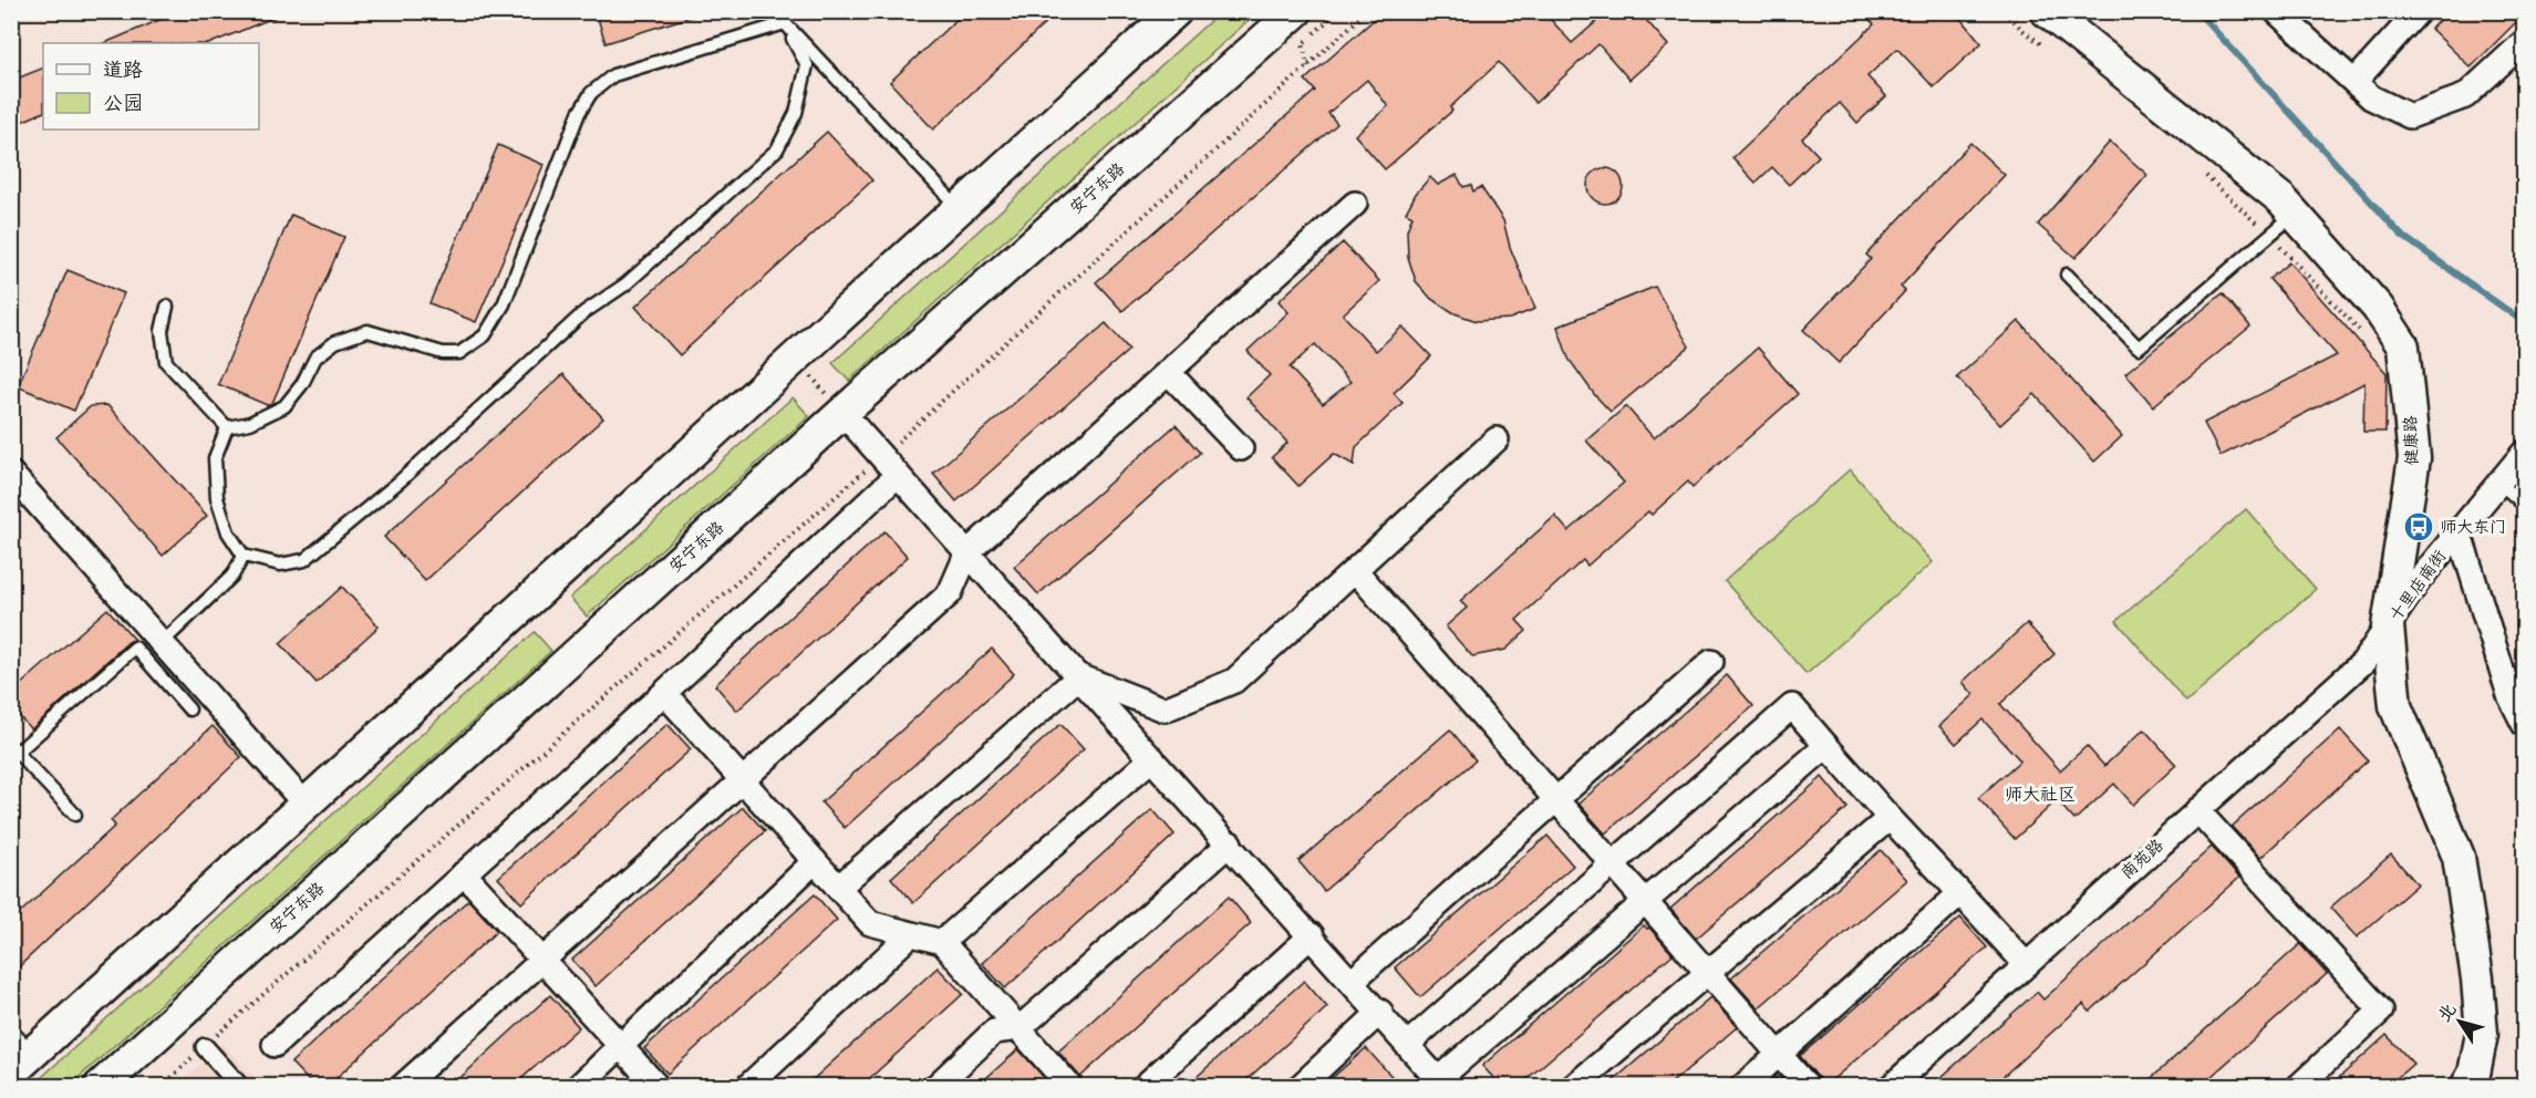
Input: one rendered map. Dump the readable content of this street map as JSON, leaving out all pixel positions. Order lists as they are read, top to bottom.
{
  "streets": {
    "main road": ["安宁东路", "健康路"],
    "street": ["十里店南街", "南苑路"]
  },
  "crossings": [
    ["健康路", "十里店南街"],
    ["健康路", "南苑路"],
    ["十里店南街", "南苑路"]
  ],
  "districts": ["师大社区"],
  "places": {
    "bus stop": ["师大东门"]
  },
  "legend": ["道路", "公园"],
  "north": "top left"
}
